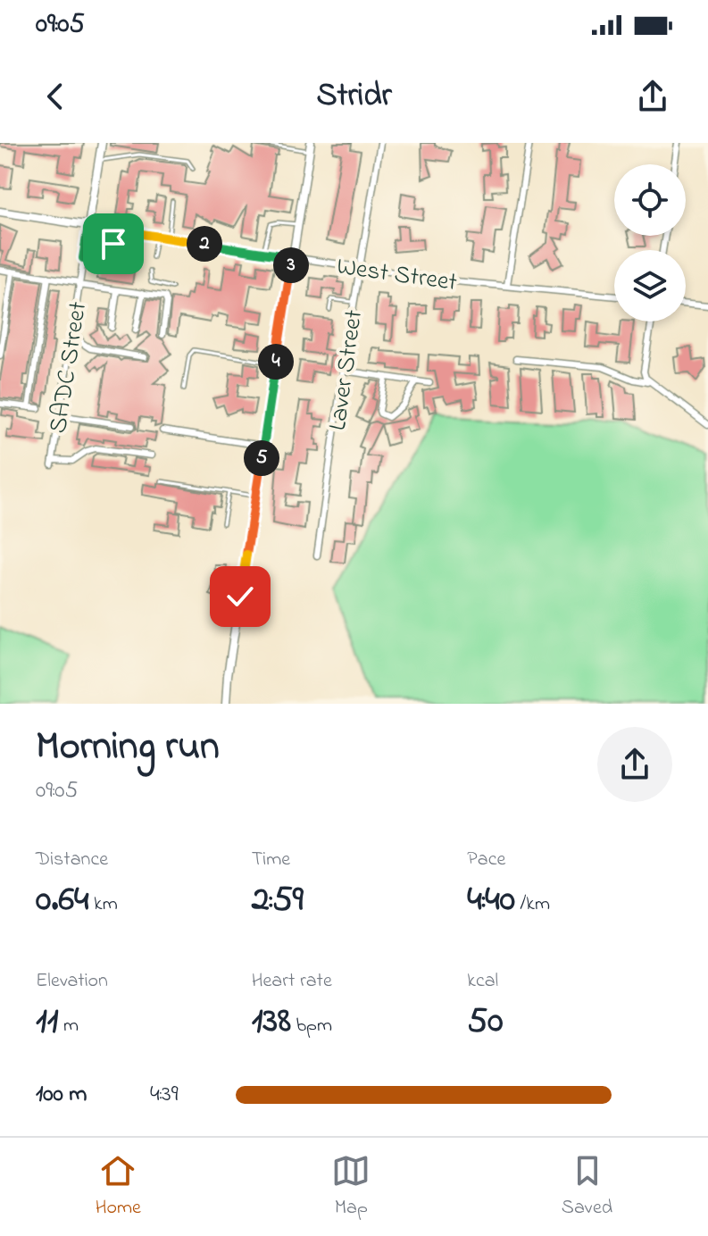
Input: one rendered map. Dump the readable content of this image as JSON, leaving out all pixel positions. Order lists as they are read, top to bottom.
{
  "streets": {
    "street": ["West Street", "SADC Street", "Laver Street"]
  },
  "crossings": [
    ["West Street", "SADC Street"],
    ["West Street", "Laver Street"]
  ],
  "page": {
    "status": "09:05",
    "header": "Stridr",
    "pins": [
      "2",
      "3",
      "4",
      "5"
    ],
    "heading": ["Morning run", "09:05"],
    "stats": [
      ["Distance", "0.64 km"],
      ["Time", "2:59"],
      ["Pace", "4:40 /km"],
      ["Elevation", "11 m"],
      ["Heart rate", "138 bpm"],
      ["kcal", "50"]
    ],
    "list": [
      {
        "name": "100 m",
        "note": "4:39"
      }
    ],
    "tabs": ["Home", "Map", "Saved"]
  }
}
